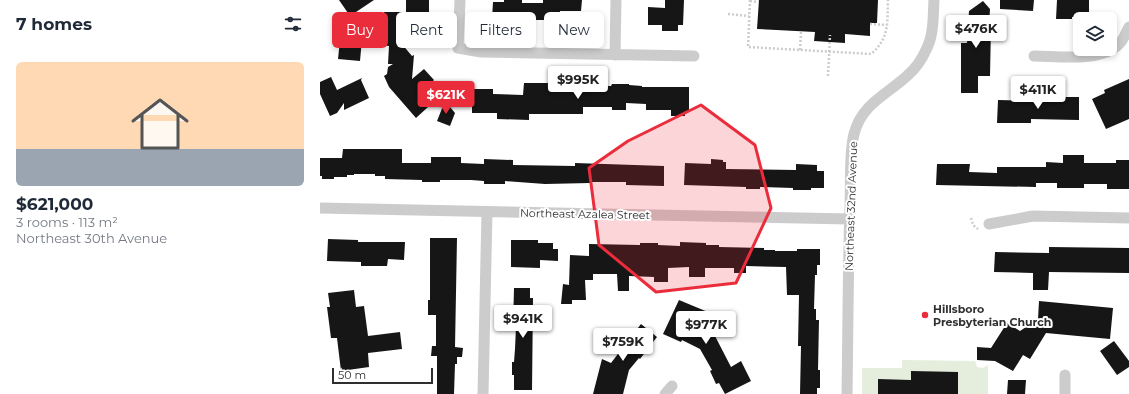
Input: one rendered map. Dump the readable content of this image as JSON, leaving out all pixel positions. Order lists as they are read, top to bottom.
{
  "streets": {
    "street": ["Northeast 32nd Avenue", "Northeast Azalea Street"]
  },
  "crossings": [
    ["Northeast 32nd Avenue", "Northeast Azalea Street"]
  ],
  "places": ["Hillsboro Presbyterian Church"],
  "scale_bar": "50 m",
  "page": {
    "heading": "7 homes",
    "chip": [
      "Buy",
      "Rent",
      "Filters",
      "New"
    ],
    "price": [
      "$476K",
      "$995K",
      "$411K",
      "$621K",
      "$941K",
      "$977K",
      "$759K"
    ],
    "list": [
      {
        "name": "$621,000",
        "note": "3 rooms · 113 m² · Northeast 30th Avenue"
      }
    ],
    "scale": "50 m"
  }
}
